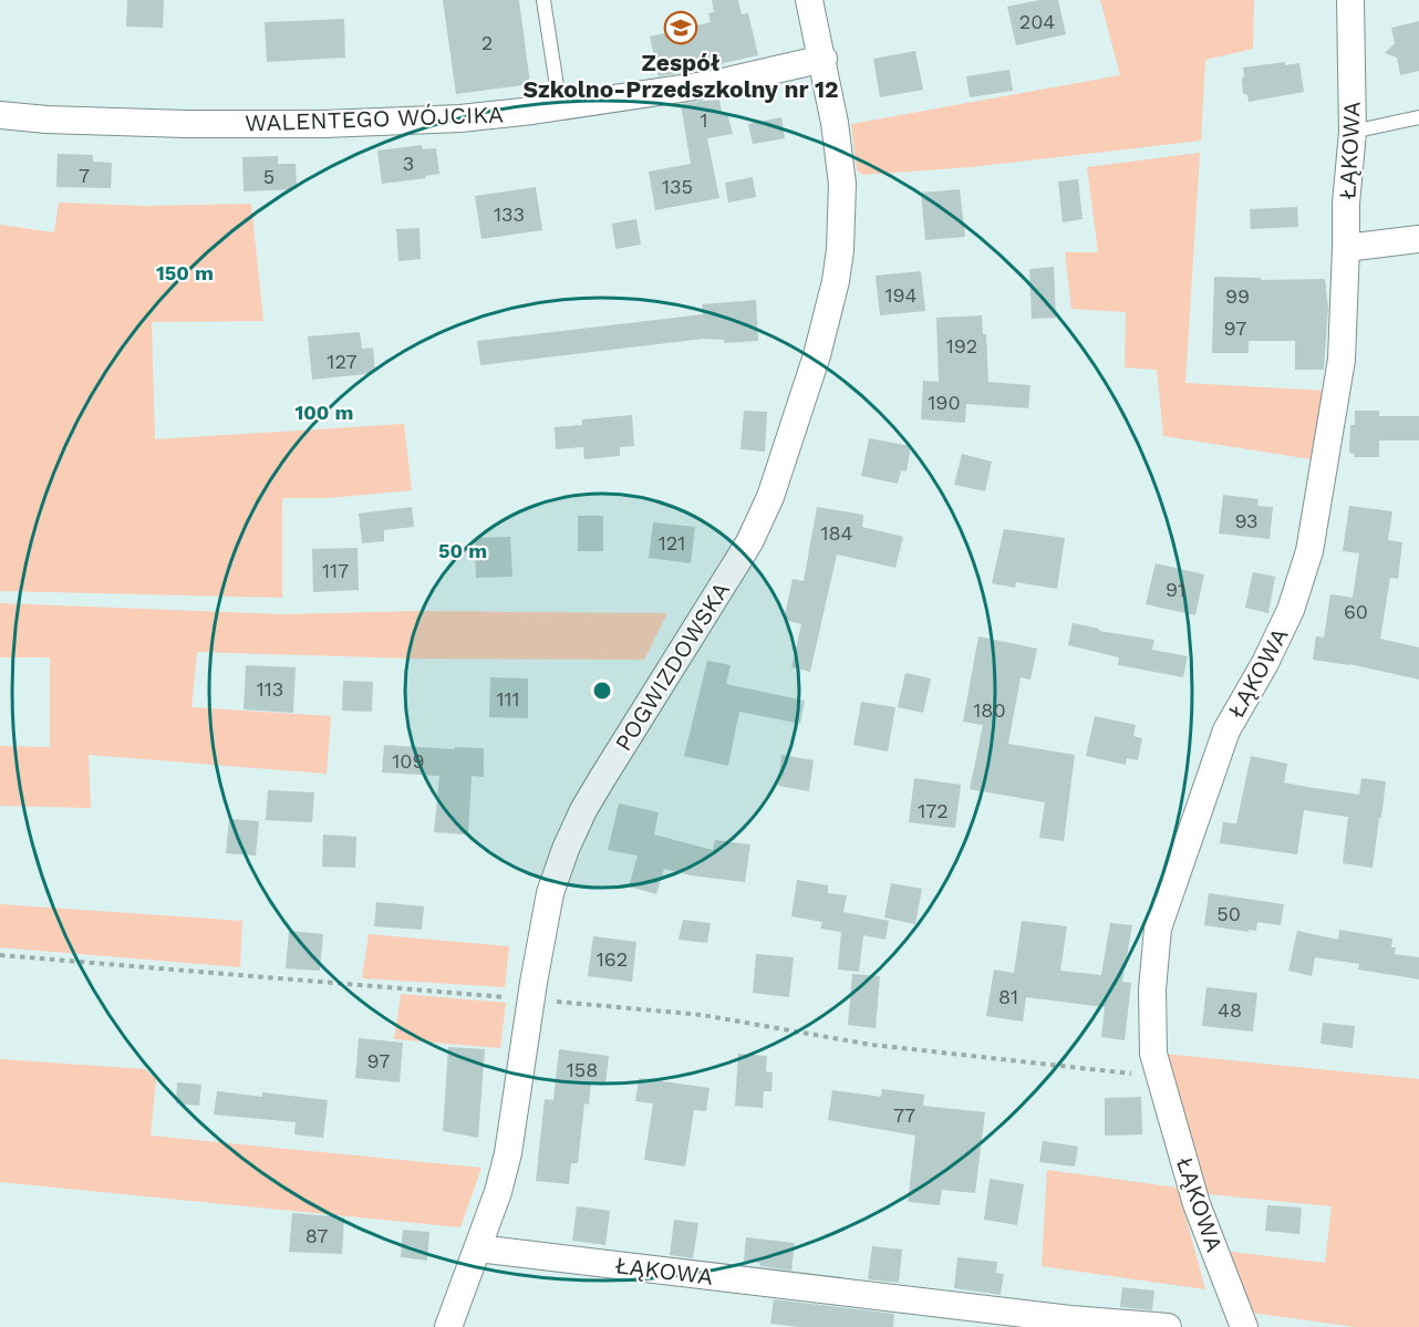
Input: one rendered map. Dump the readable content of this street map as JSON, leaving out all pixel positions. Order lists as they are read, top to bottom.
{
  "streets": {
    "street": ["WALENTEGO WÓJCIKA", "ŁĄKOWA", "POGWIZDOWSKA"]
  },
  "crossings": [
    ["WALENTEGO WÓJCIKA", "POGWIZDOWSKA"],
    ["ŁĄKOWA", "POGWIZDOWSKA"]
  ],
  "places": {
    "school or university": ["Zespół Szkolno-Przedszkolny nr 12"]
  },
  "house_numbers": [
    "204",
    "2",
    "1",
    "3",
    "7",
    "5",
    "135",
    "133",
    "194",
    "99",
    "97",
    "192",
    "127",
    "190",
    "93",
    "184",
    "121",
    "117",
    "91",
    "60",
    "113",
    "111",
    "180",
    "109",
    "172",
    "50",
    "162",
    "81",
    "48",
    "97",
    "158",
    "77",
    "87"
  ],
  "rings": ["150 m", "100 m", "50 m"]
}
